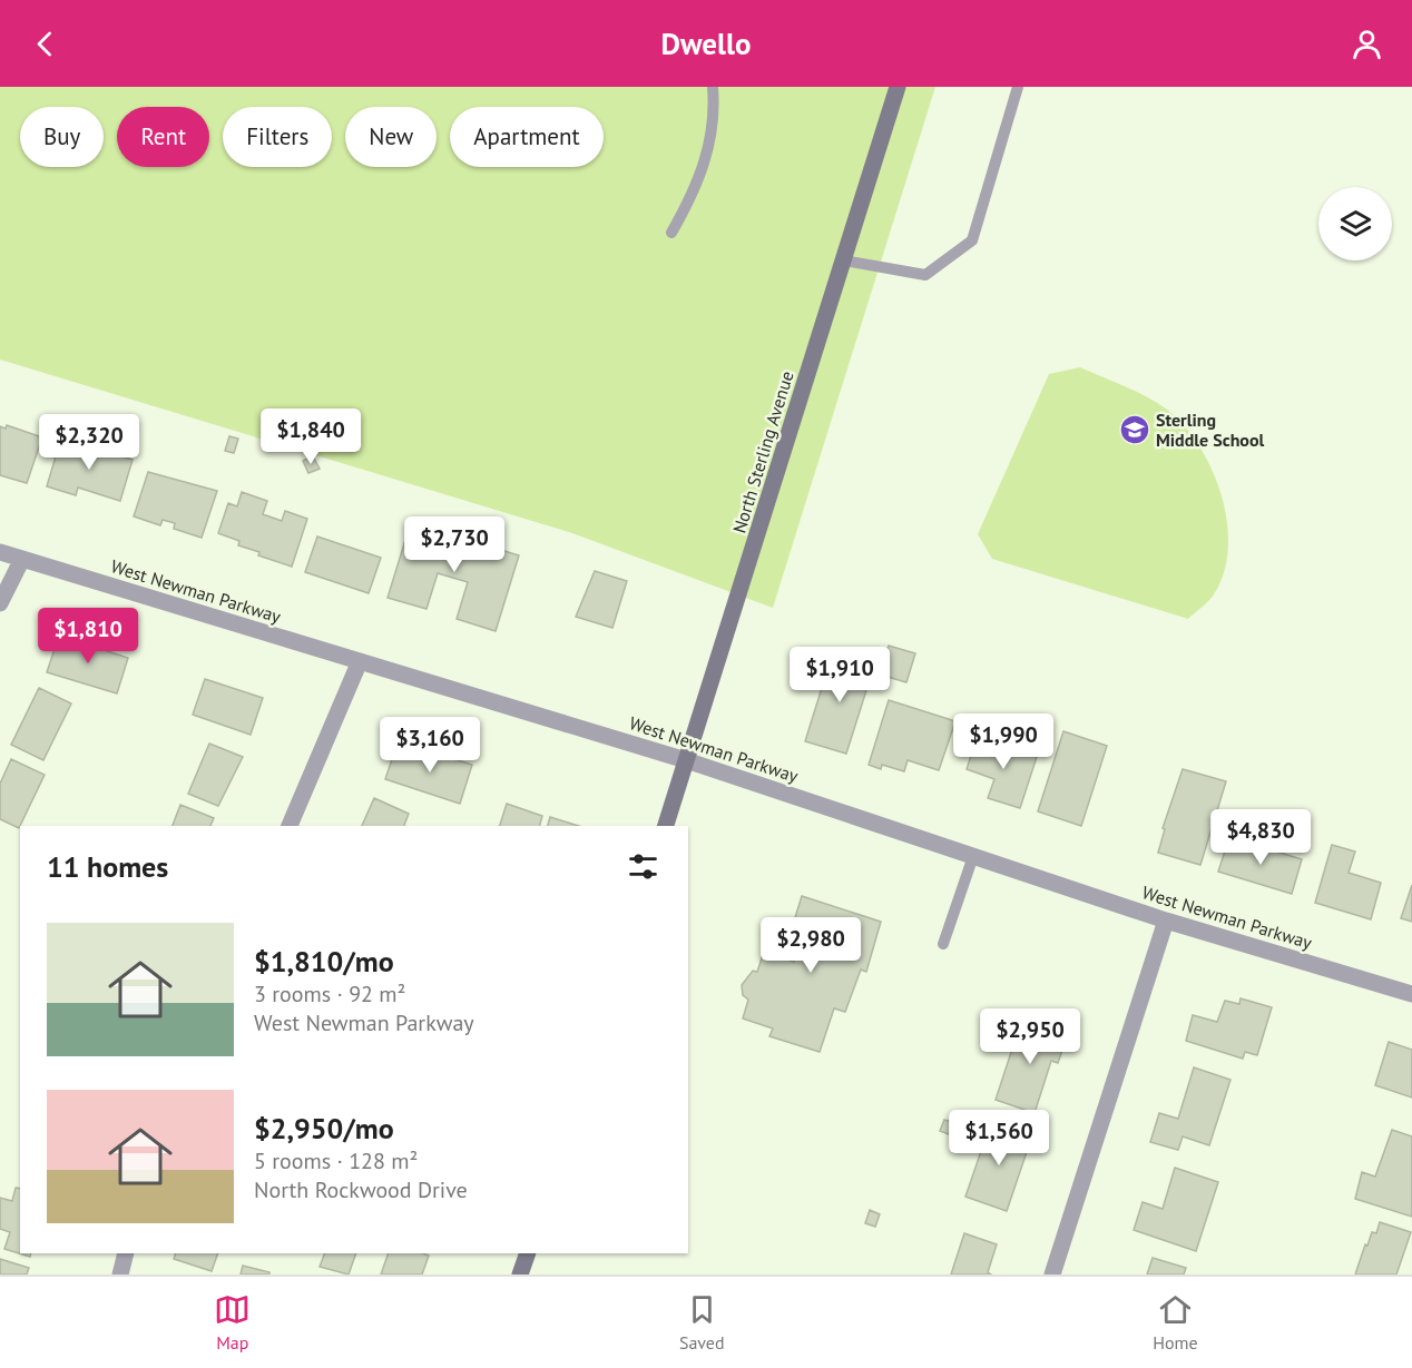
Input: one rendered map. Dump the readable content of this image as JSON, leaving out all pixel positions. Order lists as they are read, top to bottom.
{
  "streets": {
    "main road": ["North Sterling Avenue"],
    "street": ["West Newman Parkway"]
  },
  "crossings": [
    ["North Sterling Avenue", "West Newman Parkway"]
  ],
  "places": {
    "school or university": ["Sterling Middle School"]
  },
  "page": {
    "header": "Dwello",
    "chip": [
      "Buy",
      "Rent",
      "Filters",
      "New",
      "Apartment"
    ],
    "price": [
      "$1,840",
      "$2,320",
      "$2,730",
      "$1,810",
      "$1,910",
      "$1,990",
      "$3,160",
      "$4,830",
      "$2,980",
      "$2,950",
      "$1,560"
    ],
    "heading": "11 homes",
    "list": [
      {
        "name": "$1,810/mo",
        "note": "3 rooms · 92 m² · West Newman Parkway"
      },
      {
        "name": "$2,950/mo",
        "note": "5 rooms · 128 m² · North Rockwood Drive"
      }
    ],
    "tabs": ["Map", "Saved", "Home"]
  }
}
